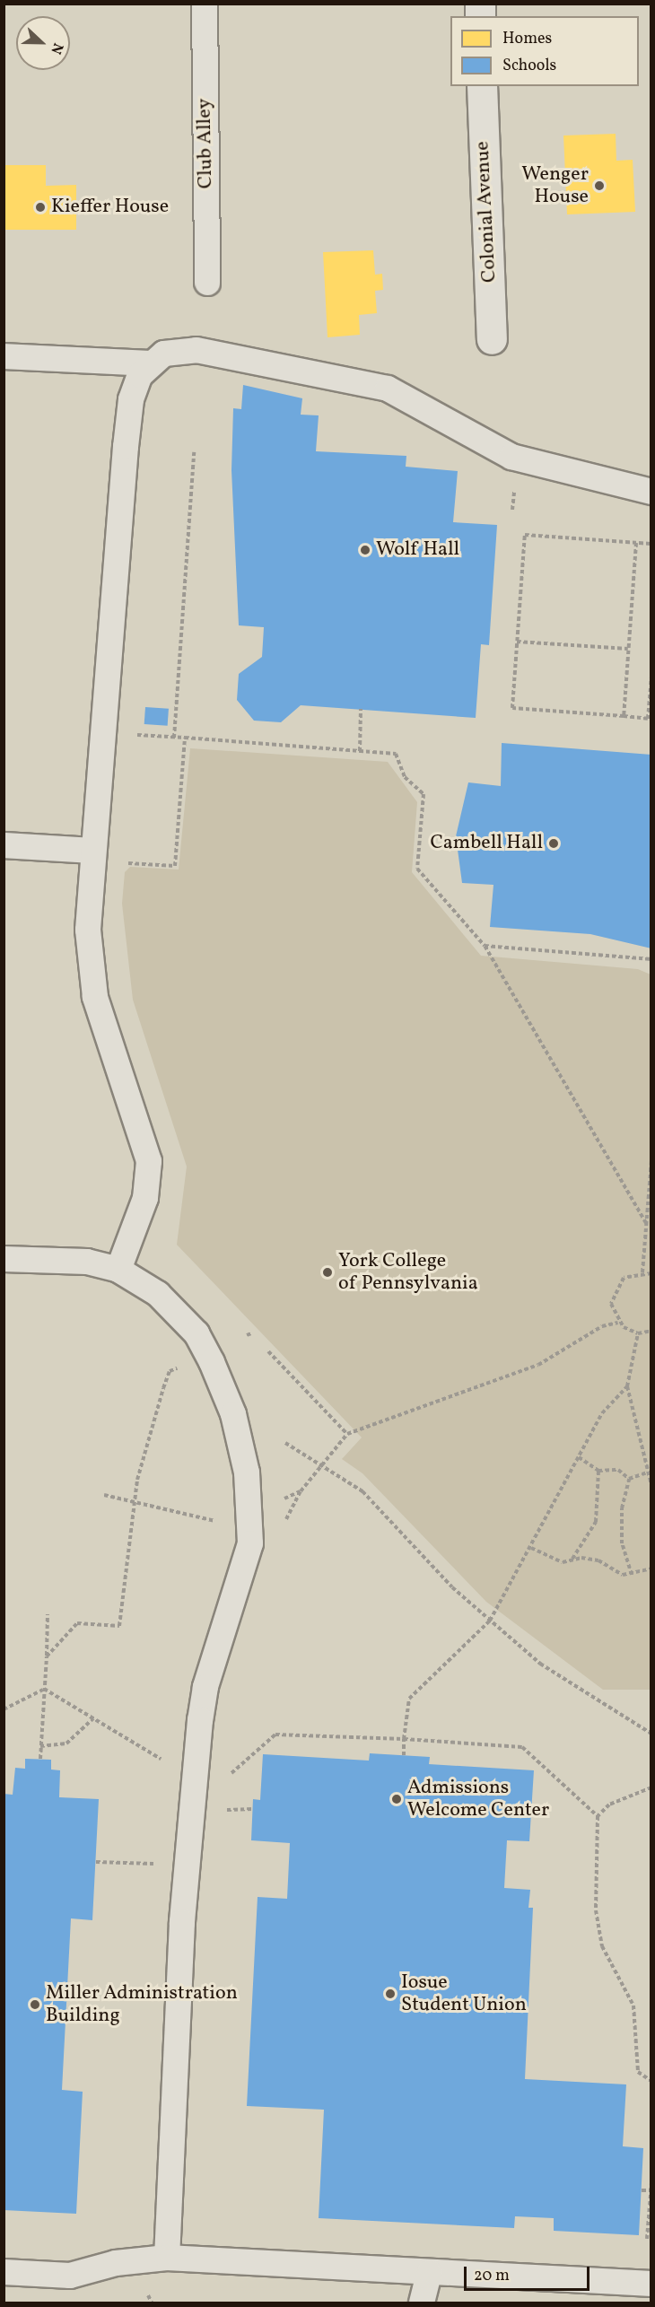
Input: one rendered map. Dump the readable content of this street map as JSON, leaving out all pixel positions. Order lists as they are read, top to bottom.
{
  "streets": {
    "street": ["Colonial Avenue"],
    "lane": ["Club Alley"]
  },
  "places": [
    "Wenger House",
    "Kieffer House",
    "Wolf Hall",
    "Cambell Hall",
    "York College of Pennsylvania",
    "Admissions Welcome Center",
    "Iosue Student Union",
    "Miller Administration Building"
  ],
  "legend": ["Homes", "Schools"],
  "scale_bar": "20 m",
  "north": "right"
}
